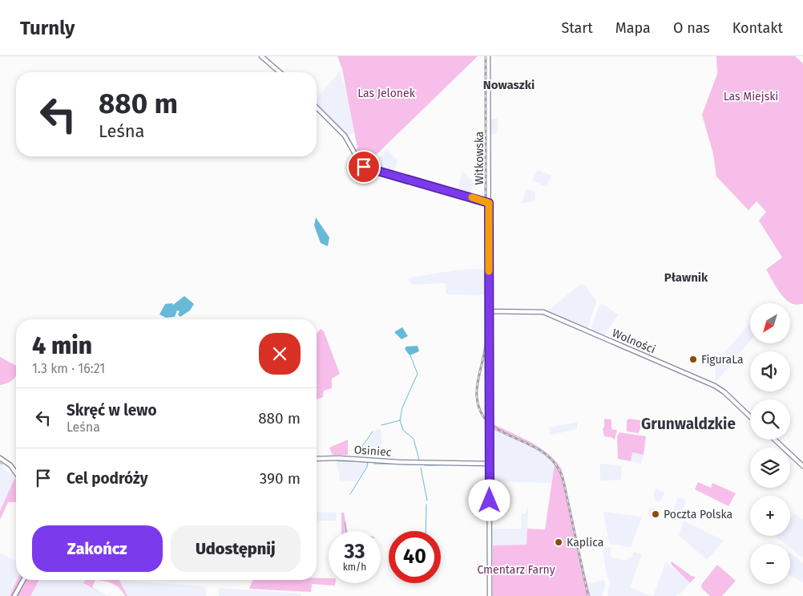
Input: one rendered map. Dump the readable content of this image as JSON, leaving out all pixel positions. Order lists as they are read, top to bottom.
{
  "streets": {
    "street": ["Witkowska", "Wolności", "Osiniec"]
  },
  "crossings": [
    ["Witkowska", "Wolności"],
    ["Witkowska", "Osiniec"]
  ],
  "districts": ["Nowaszki", "Pławnik", "Grunwaldzkie"],
  "parks": ["Las Jelonek", "Las Miejski", "Cmentarz Farny"],
  "places": ["FiguraLa", "Poczta Polska", "Kaplica"],
  "north": "bottom left",
  "page": {
    "header": "Turnly",
    "nav": [
      "Start",
      "Mapa",
      "O nas",
      "Kontakt"
    ],
    "turn": ["880 m", "Leśna"],
    "map_buttons": ["+", "−"],
    "heading": ["4 min", "1.3 km · 16:21"],
    "list": [
      {
        "name": "Skręć w lewo",
        "note": "Leśna",
        "value": "880 m"
      },
      {
        "name": "Cel podróży",
        "value": "390 m"
      }
    ],
    "buttons": ["Zakończ", "Udostępnij"],
    "speed": "33 km/h",
    "limit": "40"
  }
}
